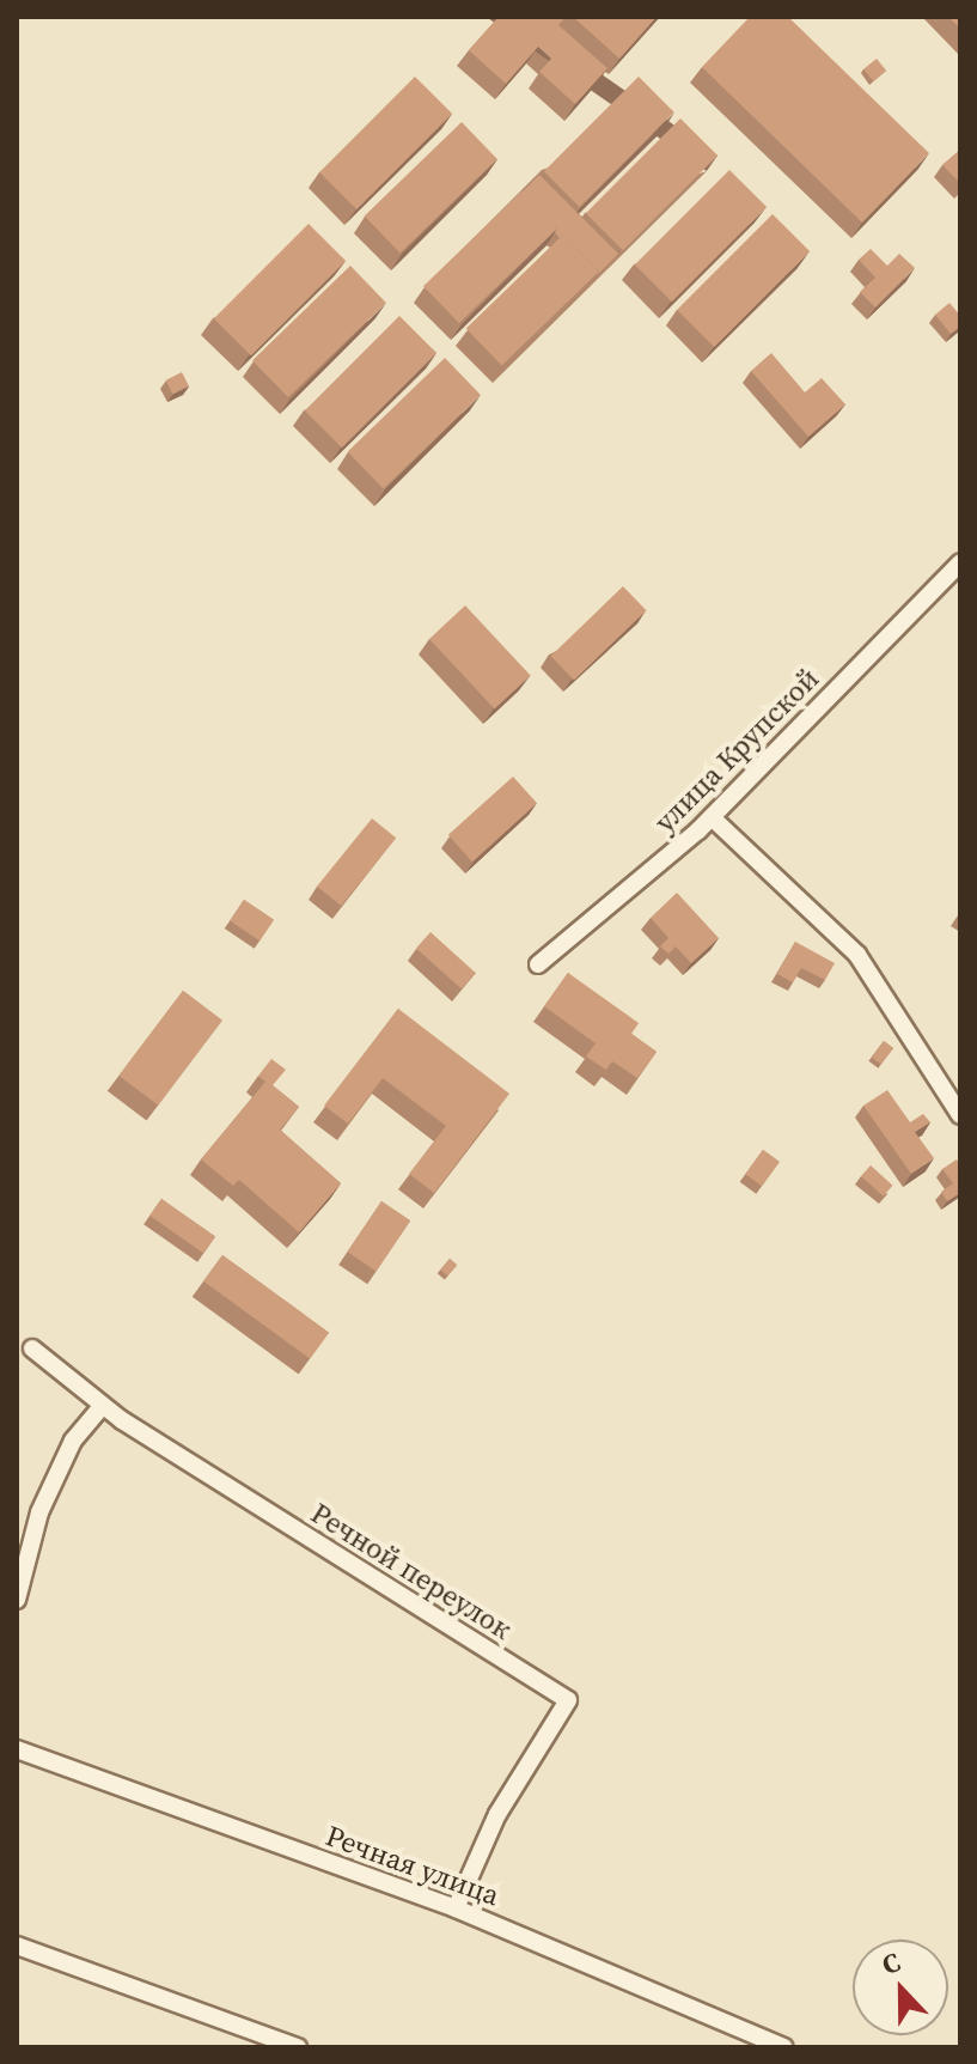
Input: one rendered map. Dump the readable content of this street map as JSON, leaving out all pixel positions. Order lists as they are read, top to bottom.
{
  "streets": {
    "street": ["улица Крупской", "Речной переулок", "Речная улица"]
  },
  "crossings": [
    ["Речной переулок", "Речная улица"]
  ],
  "north": "top"
}
